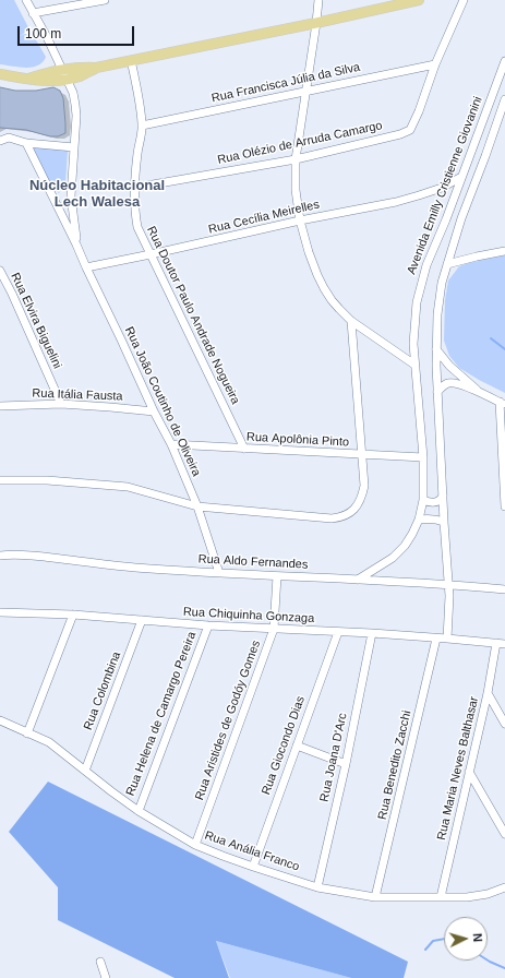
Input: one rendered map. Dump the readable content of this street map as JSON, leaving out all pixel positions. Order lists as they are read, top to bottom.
{
  "streets": {
    "street": [
      "Rua Francisca Júlia da Silva",
      "Rua Olézio de Arruda Camargo",
      "Avenida Emilly Cristienne Giovanini",
      "Rua Cecília Meirelles",
      "Rua Doutor Paulo Andrade Nogueira",
      "Rua Elvira Biguelini",
      "Rua Itália Fausta",
      "Rua João Coutinho de Oliveira",
      "Rua Apolônia Pinto",
      "Rua Aldo Fernandes",
      "Rua Chiquinha Gonzaga",
      "Rua Colombina",
      "Rua Helena de Camargo Pereira",
      "Rua Aristides de Godóy Gomes",
      "Rua Giocondo Dias",
      "Rua Joana D'Arc",
      "Rua Benedito Zacchi",
      "Rua Maria Neves Balthasar",
      "Rua Anália Franco"
    ]
  },
  "crossings": [
    ["Rua Francisca Júlia da Silva", "Rua Olézio de Arruda Camargo"],
    ["Rua Francisca Júlia da Silva", "Rua Doutor Paulo Andrade Nogueira"],
    ["Rua Olézio de Arruda Camargo", "Rua Doutor Paulo Andrade Nogueira"],
    ["Avenida Emilly Cristienne Giovanini", "Rua Cecília Meirelles"],
    ["Avenida Emilly Cristienne Giovanini", "Rua Apolônia Pinto"],
    ["Avenida Emilly Cristienne Giovanini", "Rua Aldo Fernandes"],
    ["Rua Cecília Meirelles", "Rua Doutor Paulo Andrade Nogueira"],
    ["Rua Cecília Meirelles", "Rua João Coutinho de Oliveira"],
    ["Rua Doutor Paulo Andrade Nogueira", "Rua Apolônia Pinto"],
    ["Rua Elvira Biguelini", "Rua Itália Fausta"],
    ["Rua Itália Fausta", "Rua João Coutinho de Oliveira"],
    ["Rua João Coutinho de Oliveira", "Rua Apolônia Pinto"],
    ["Rua João Coutinho de Oliveira", "Rua Aldo Fernandes"],
    ["Rua Aldo Fernandes", "Rua Aristides de Godóy Gomes"],
    ["Rua Chiquinha Gonzaga", "Rua Colombina"],
    ["Rua Chiquinha Gonzaga", "Rua Helena de Camargo Pereira"],
    ["Rua Chiquinha Gonzaga", "Rua Aristides de Godóy Gomes"],
    ["Rua Chiquinha Gonzaga", "Rua Giocondo Dias"],
    ["Rua Chiquinha Gonzaga", "Rua Joana D'Arc"],
    ["Rua Chiquinha Gonzaga", "Rua Benedito Zacchi"],
    ["Rua Chiquinha Gonzaga", "Rua Maria Neves Balthasar"],
    ["Rua Colombina", "Rua Anália Franco"],
    ["Rua Helena de Camargo Pereira", "Rua Anália Franco"],
    ["Rua Aristides de Godóy Gomes", "Rua Anália Franco"],
    ["Rua Giocondo Dias", "Rua Anália Franco"],
    ["Rua Joana D'Arc", "Rua Anália Franco"],
    ["Rua Benedito Zacchi", "Rua Anália Franco"],
    ["Rua Maria Neves Balthasar", "Rua Anália Franco"]
  ],
  "districts": ["Núcleo Habitacional Lech Walesa"],
  "scale_bar": "100 m",
  "north": "right"
}
